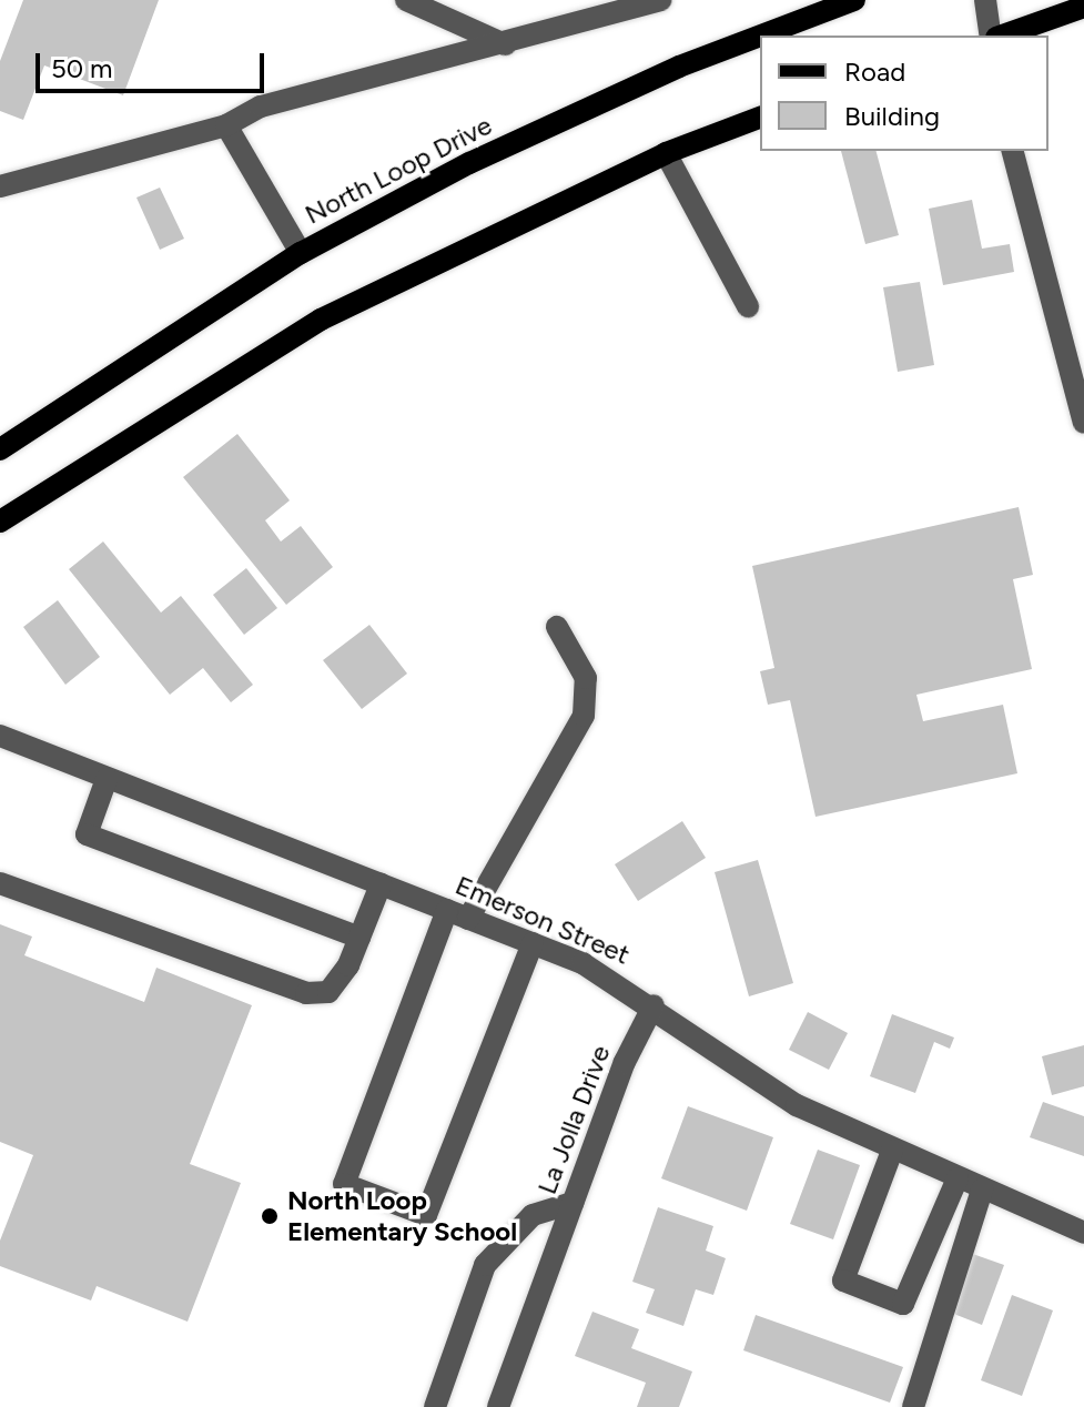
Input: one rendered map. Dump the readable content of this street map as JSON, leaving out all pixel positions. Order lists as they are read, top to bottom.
{
  "streets": {
    "main road": ["North Loop Drive"],
    "street": ["Emerson Street", "La Jolla Drive"]
  },
  "crossings": [
    ["Emerson Street", "La Jolla Drive"]
  ],
  "places": ["North Loop Elementary School"],
  "legend": ["Road", "Building"],
  "scale_bar": "50 m"
}
